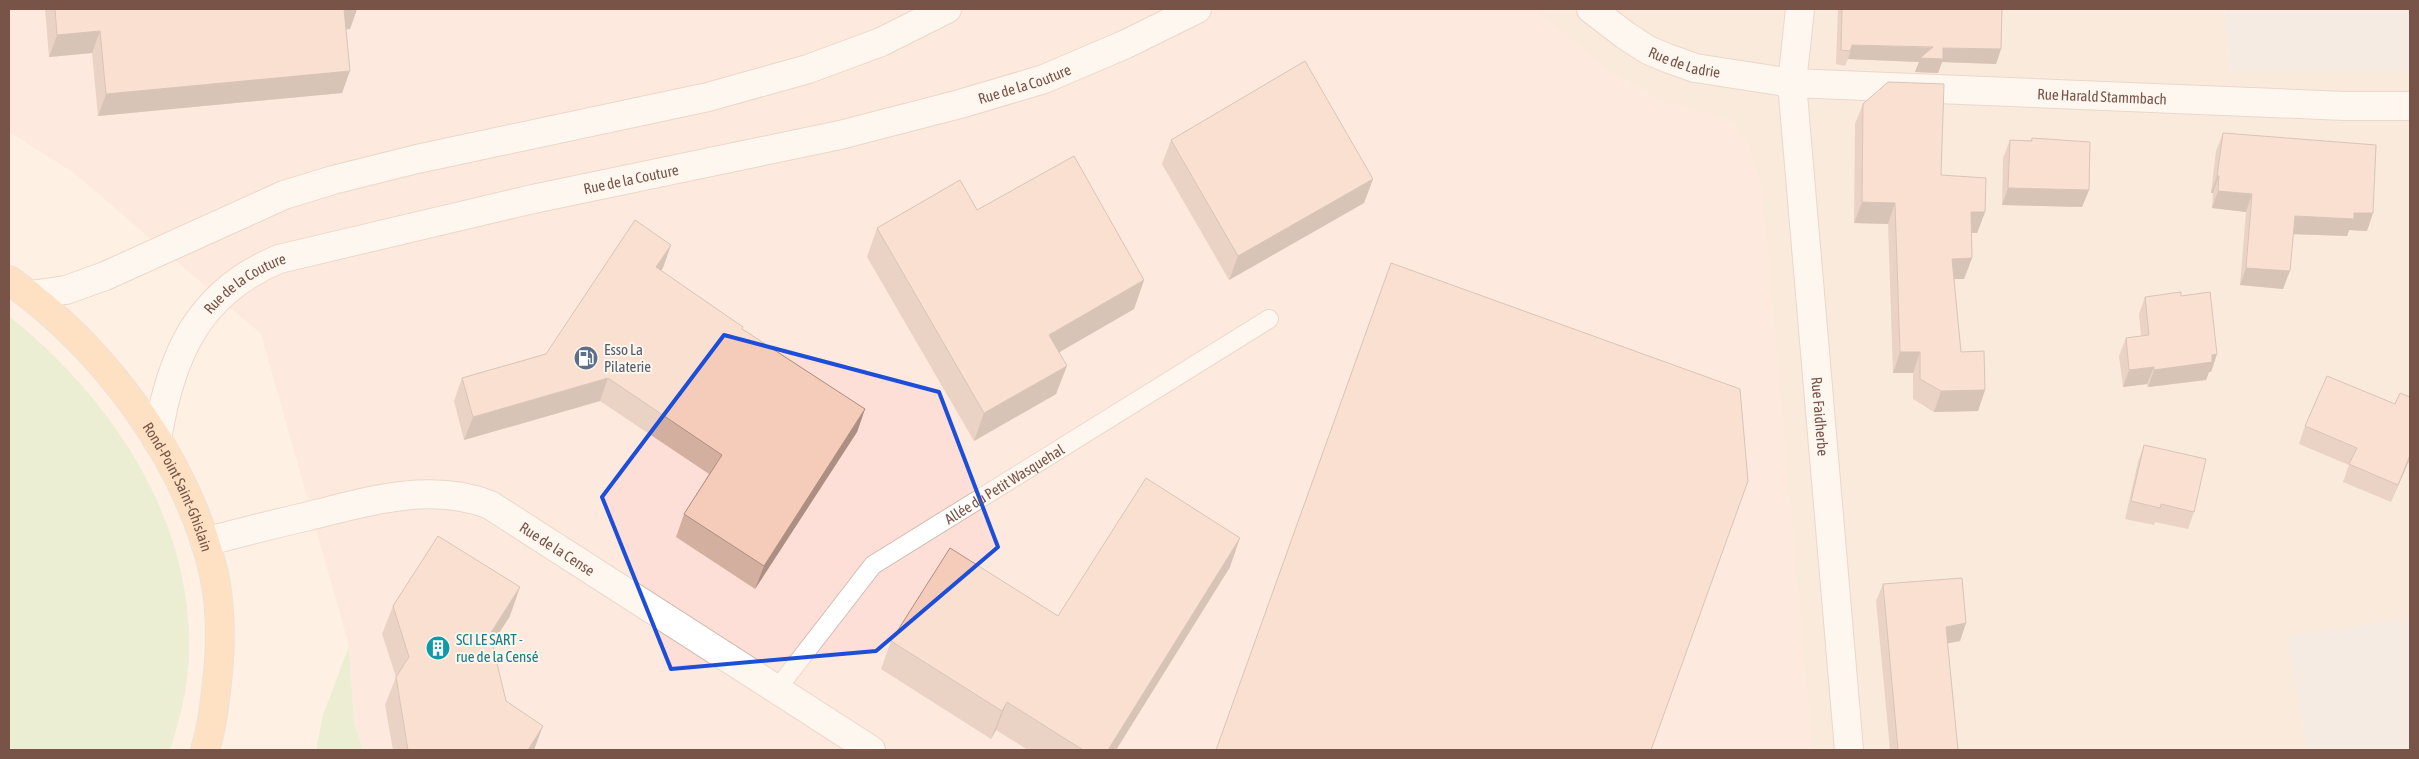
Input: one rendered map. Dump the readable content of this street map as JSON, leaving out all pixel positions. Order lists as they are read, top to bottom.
{
  "streets": {
    "main road": ["Rond-Point Saint-Ghislain"],
    "street": [
      "Rue de Ladrie",
      "Rue de la Couture",
      "Rue Harald Stammbach",
      "Rue Faidherbe",
      "Rue de la Cense"
    ],
    "lane": ["Allée du Petit Wasquehal"]
  },
  "crossings": [
    ["Rue de Ladrie", "Rue Harald Stammbach"],
    ["Rue de Ladrie", "Rue Faidherbe"],
    ["Rue de la Couture", "Rond-Point Saint-Ghislain"],
    ["Rue Harald Stammbach", "Rue Faidherbe"],
    ["Allée du Petit Wasquehal", "Rue de la Cense"],
    ["Rond-Point Saint-Ghislain", "Rue de la Cense"]
  ],
  "places": {
    "fuel station": ["Esso La Pilaterie"],
    "building": ["SCI LE SART - rue de la Censé"]
  }
}
